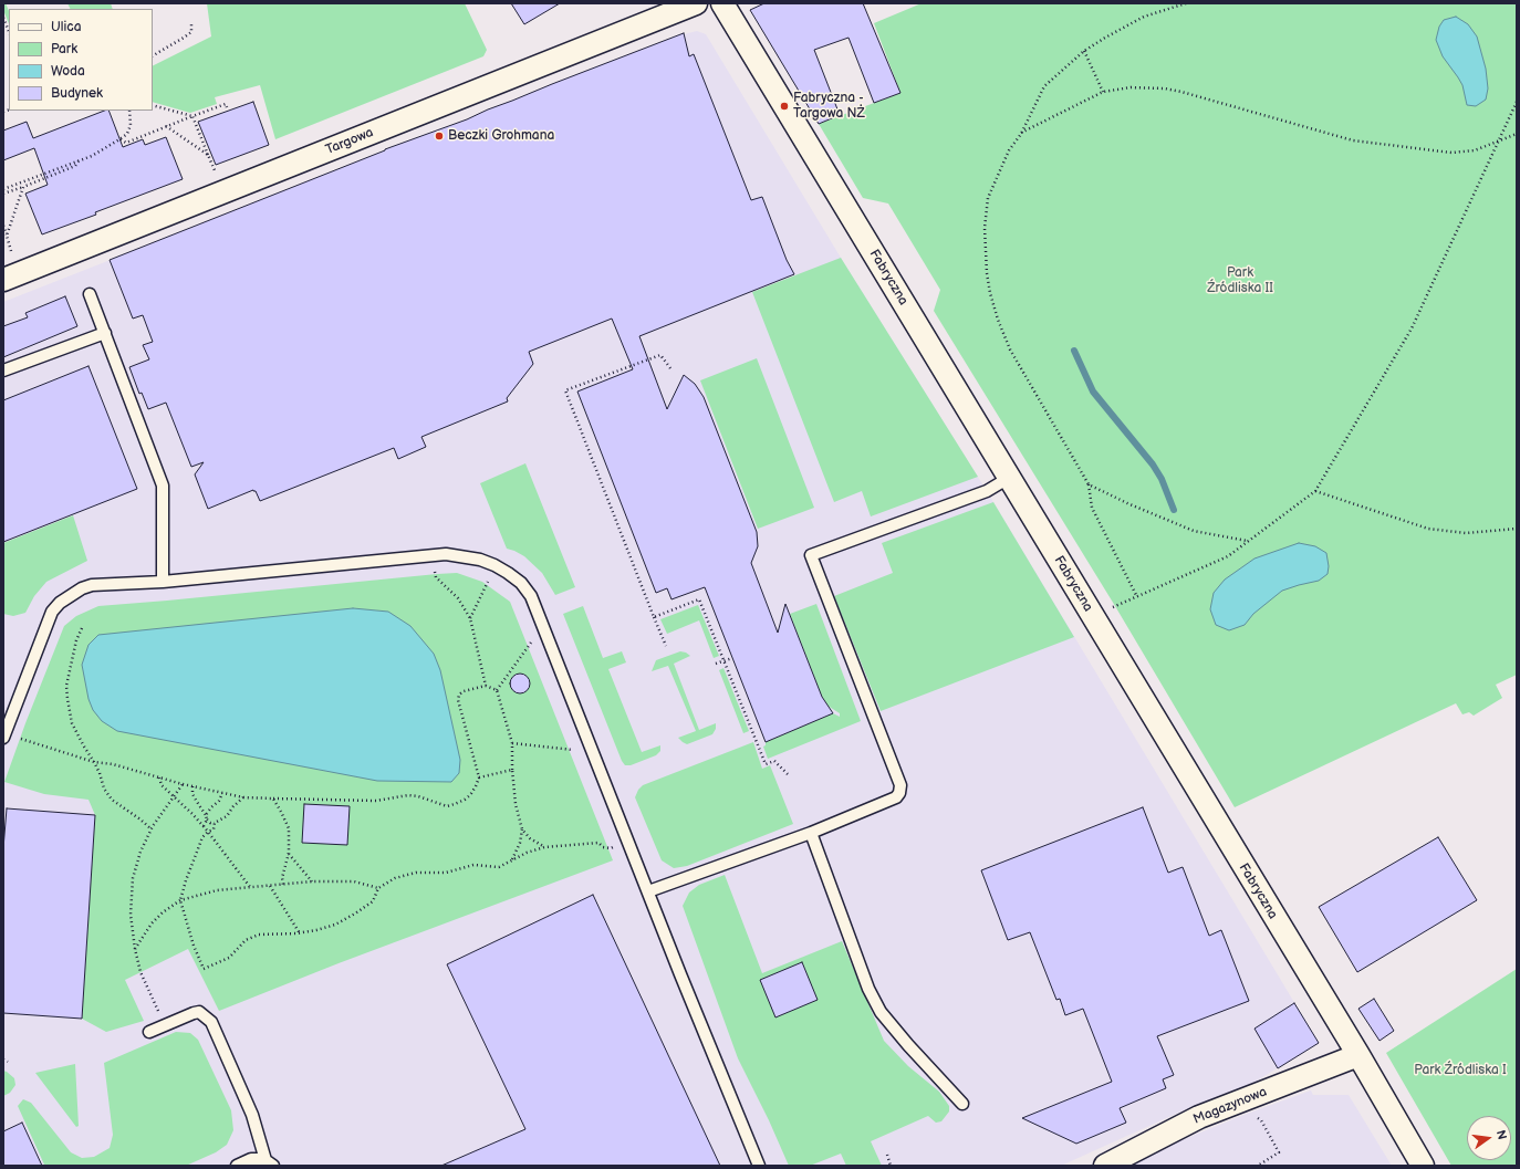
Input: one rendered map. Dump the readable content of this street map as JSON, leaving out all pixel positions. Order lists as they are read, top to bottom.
{
  "streets": {
    "street": ["Targowa", "Fabryczna", "Magazynowa"]
  },
  "crossings": [
    ["Fabryczna", "Magazynowa"]
  ],
  "parks": ["Park Źródliska II", "Park Źródliska I"],
  "places": ["Fabryczna - Targowa NŻ", "Beczki Grohmana"],
  "legend": [
    "Ulica",
    "Park",
    "Woda",
    "Budynek"
  ],
  "north": "right"
}
